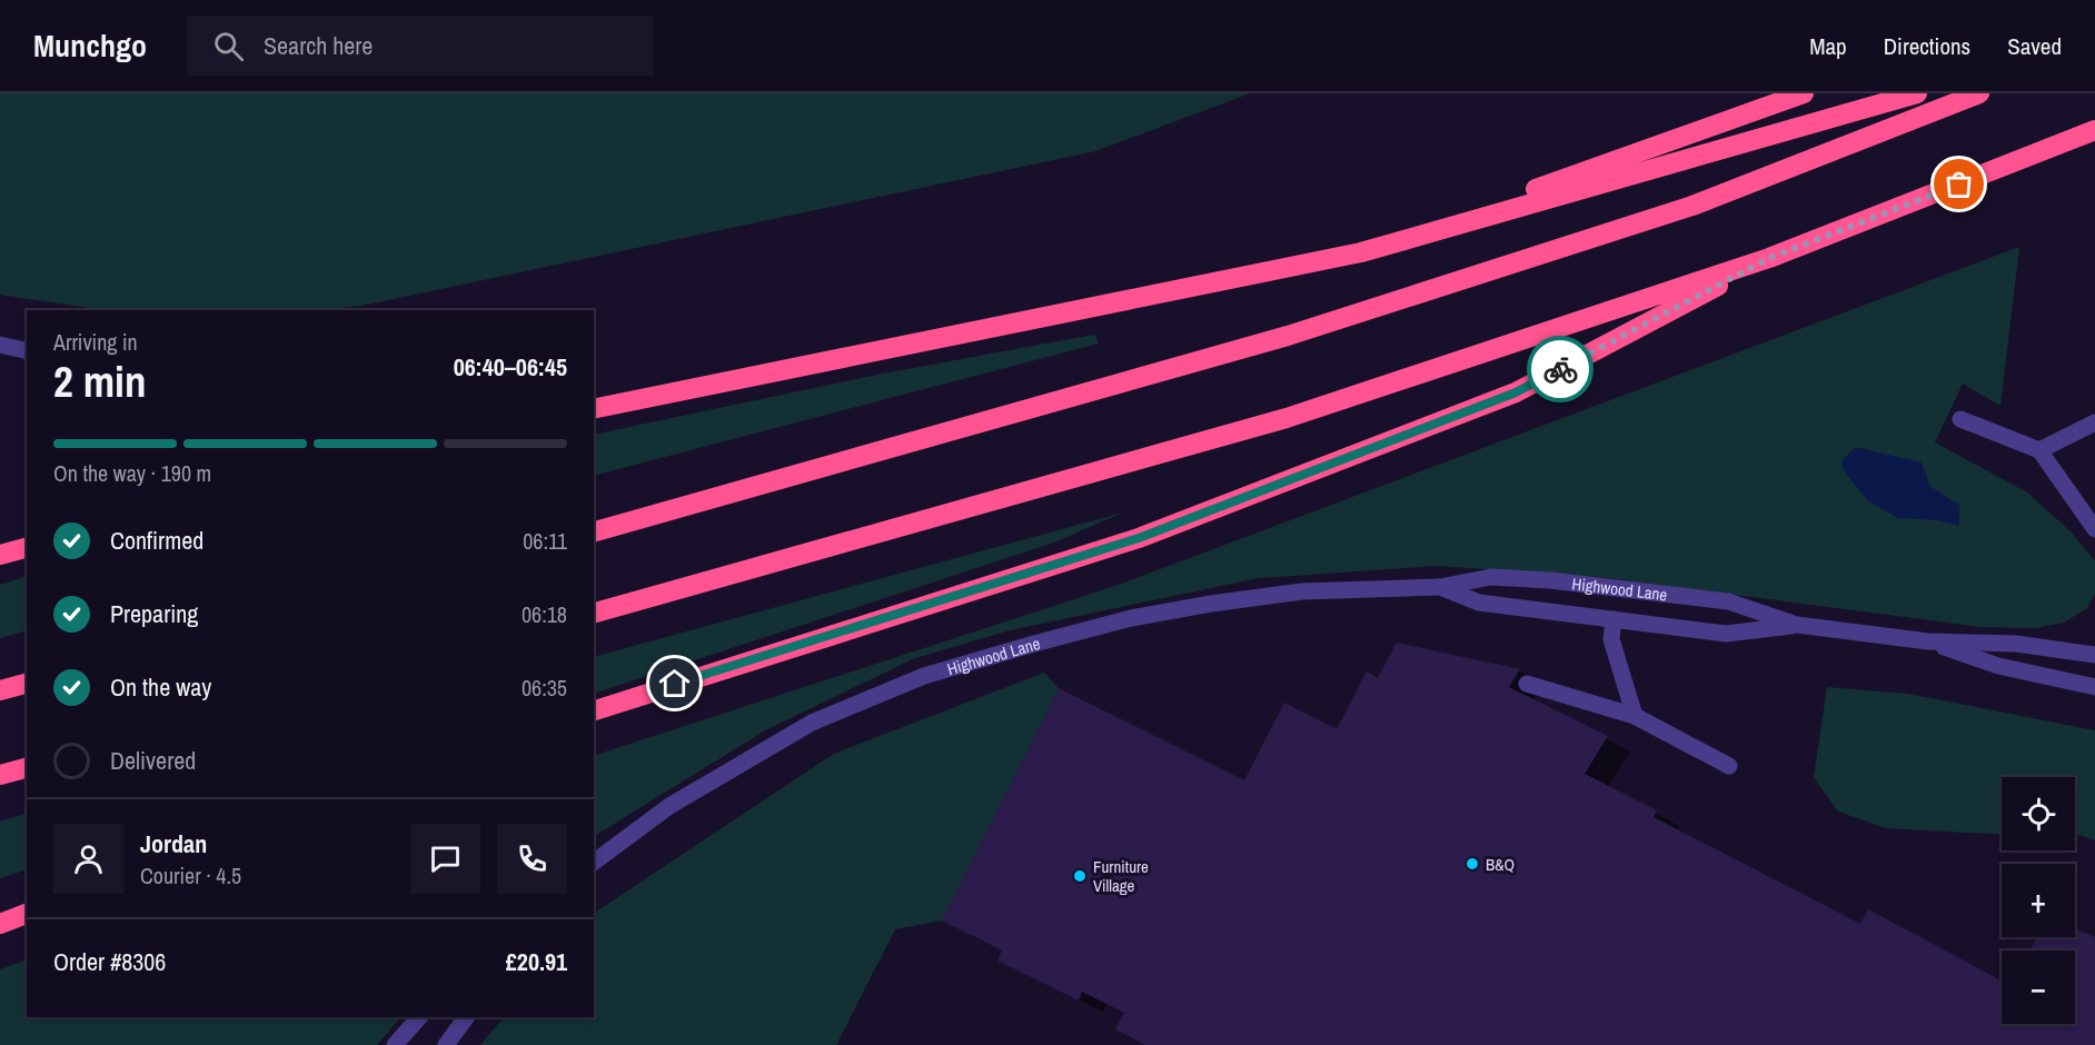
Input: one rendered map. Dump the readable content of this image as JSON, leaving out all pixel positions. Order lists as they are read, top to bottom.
{
  "streets": {
    "street": ["Highwood Lane"]
  },
  "places": ["B&Q", "Furniture Village"],
  "page": {
    "header": "Munchgo",
    "search": "Search here",
    "nav": ["Map", "Directions", "Saved"],
    "heading": ["2 min", "Arriving in", "06:40–06:45"],
    "panel": [
      "Jordan",
      "Courier · 4.5",
      "Order #8306",
      "£20.91"
    ],
    "bar": "On the way · 190 m",
    "list": [
      ["Confirmed", "06:11"],
      ["Preparing", "06:18"],
      ["On the way", "06:35"],
      "Delivered"
    ],
    "map_buttons": ["+", "−"]
  }
}
